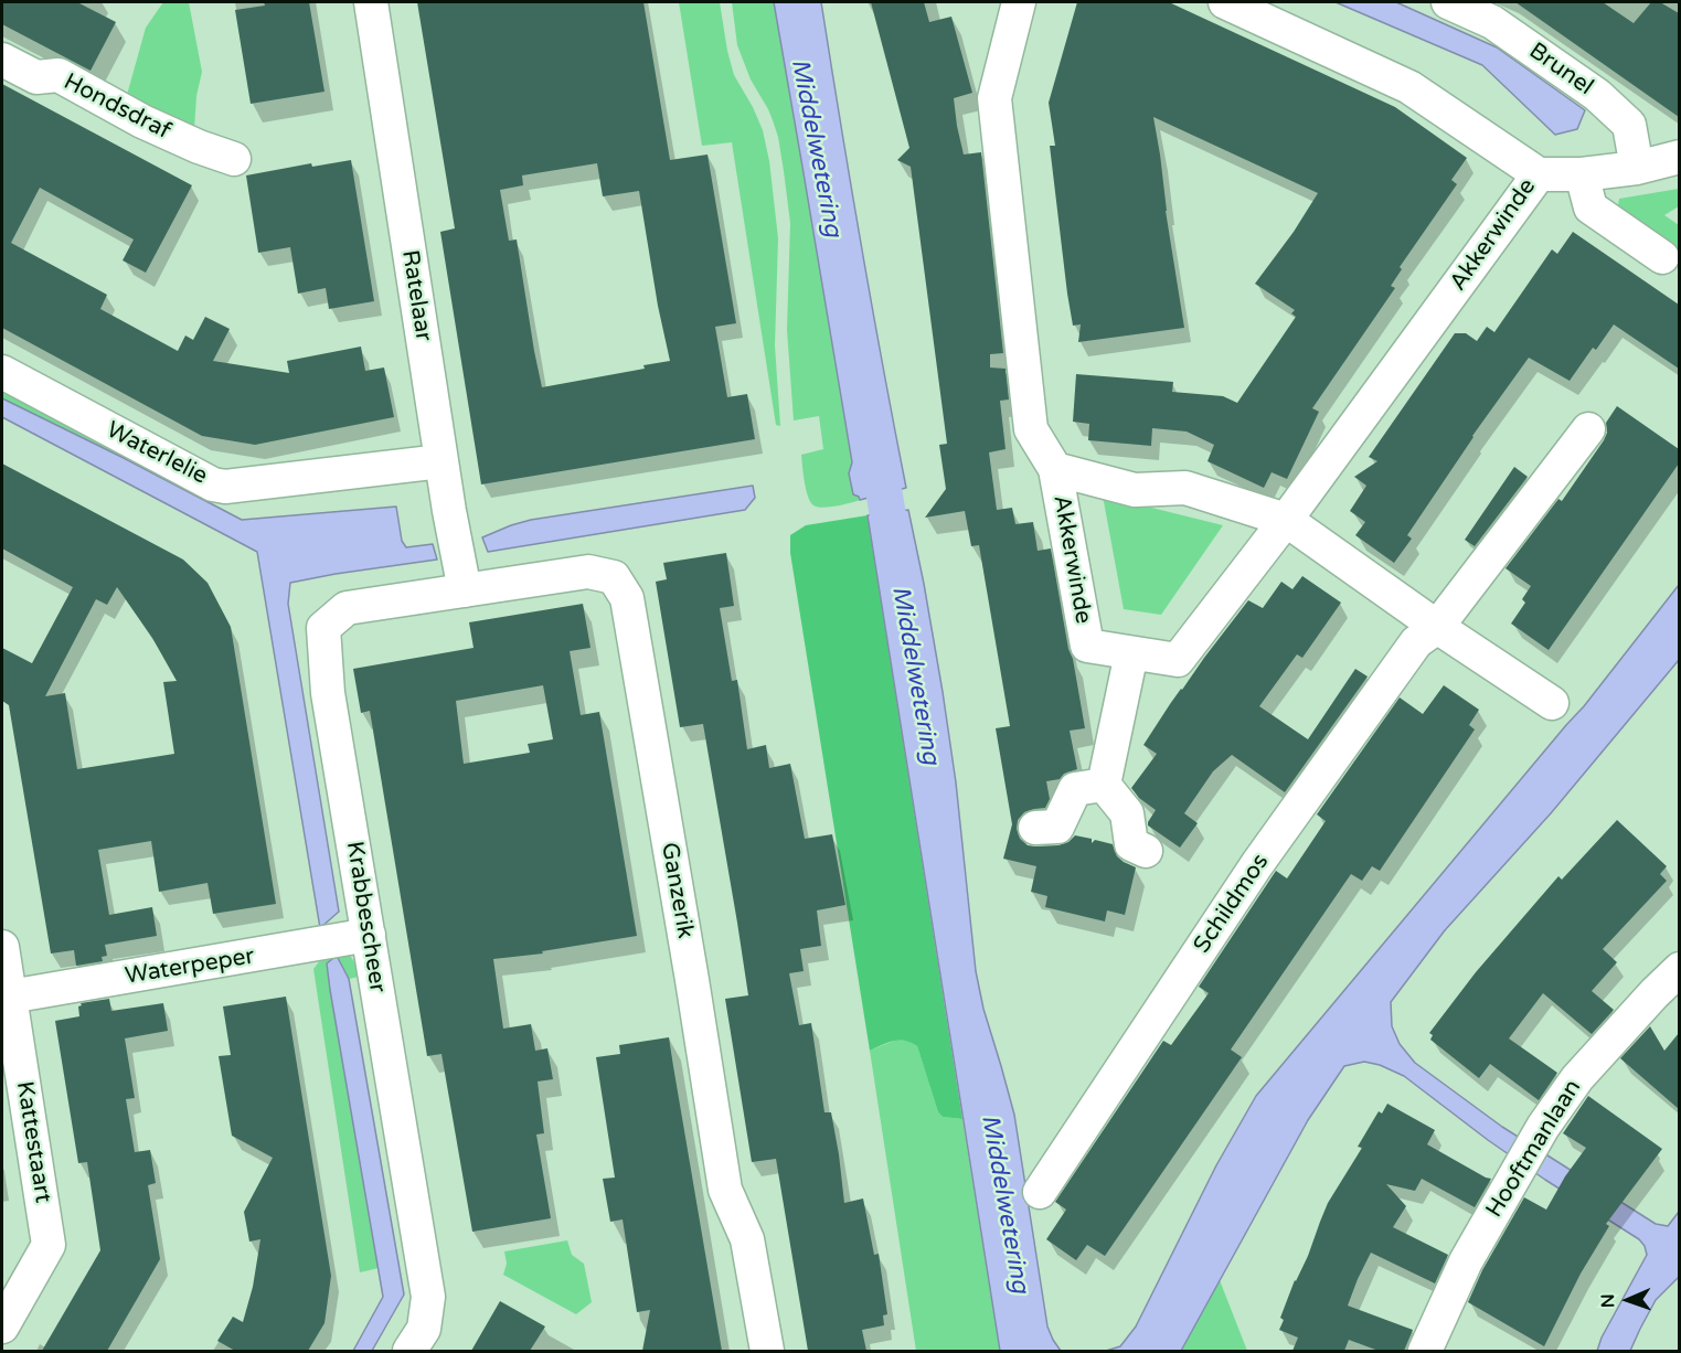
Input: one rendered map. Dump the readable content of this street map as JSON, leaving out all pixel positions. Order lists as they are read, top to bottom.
{
  "streets": {
    "street": [
      "Brunel",
      "Hondsdraf",
      "Akkerwinde",
      "Ratelaar",
      "Waterlelie",
      "Ganzerik",
      "Schildmos",
      "Krabbescheer",
      "Waterpeper",
      "Kattestaart",
      "Hooftmanlaan"
    ]
  },
  "crossings": [
    ["Ratelaar", "Waterlelie"],
    ["Ratelaar", "Ganzerik"],
    ["Ratelaar", "Krabbescheer"],
    ["Ganzerik", "Krabbescheer"],
    ["Krabbescheer", "Waterpeper"],
    ["Waterpeper", "Kattestaart"]
  ],
  "water": ["Middelwetering"],
  "north": "left"
}
